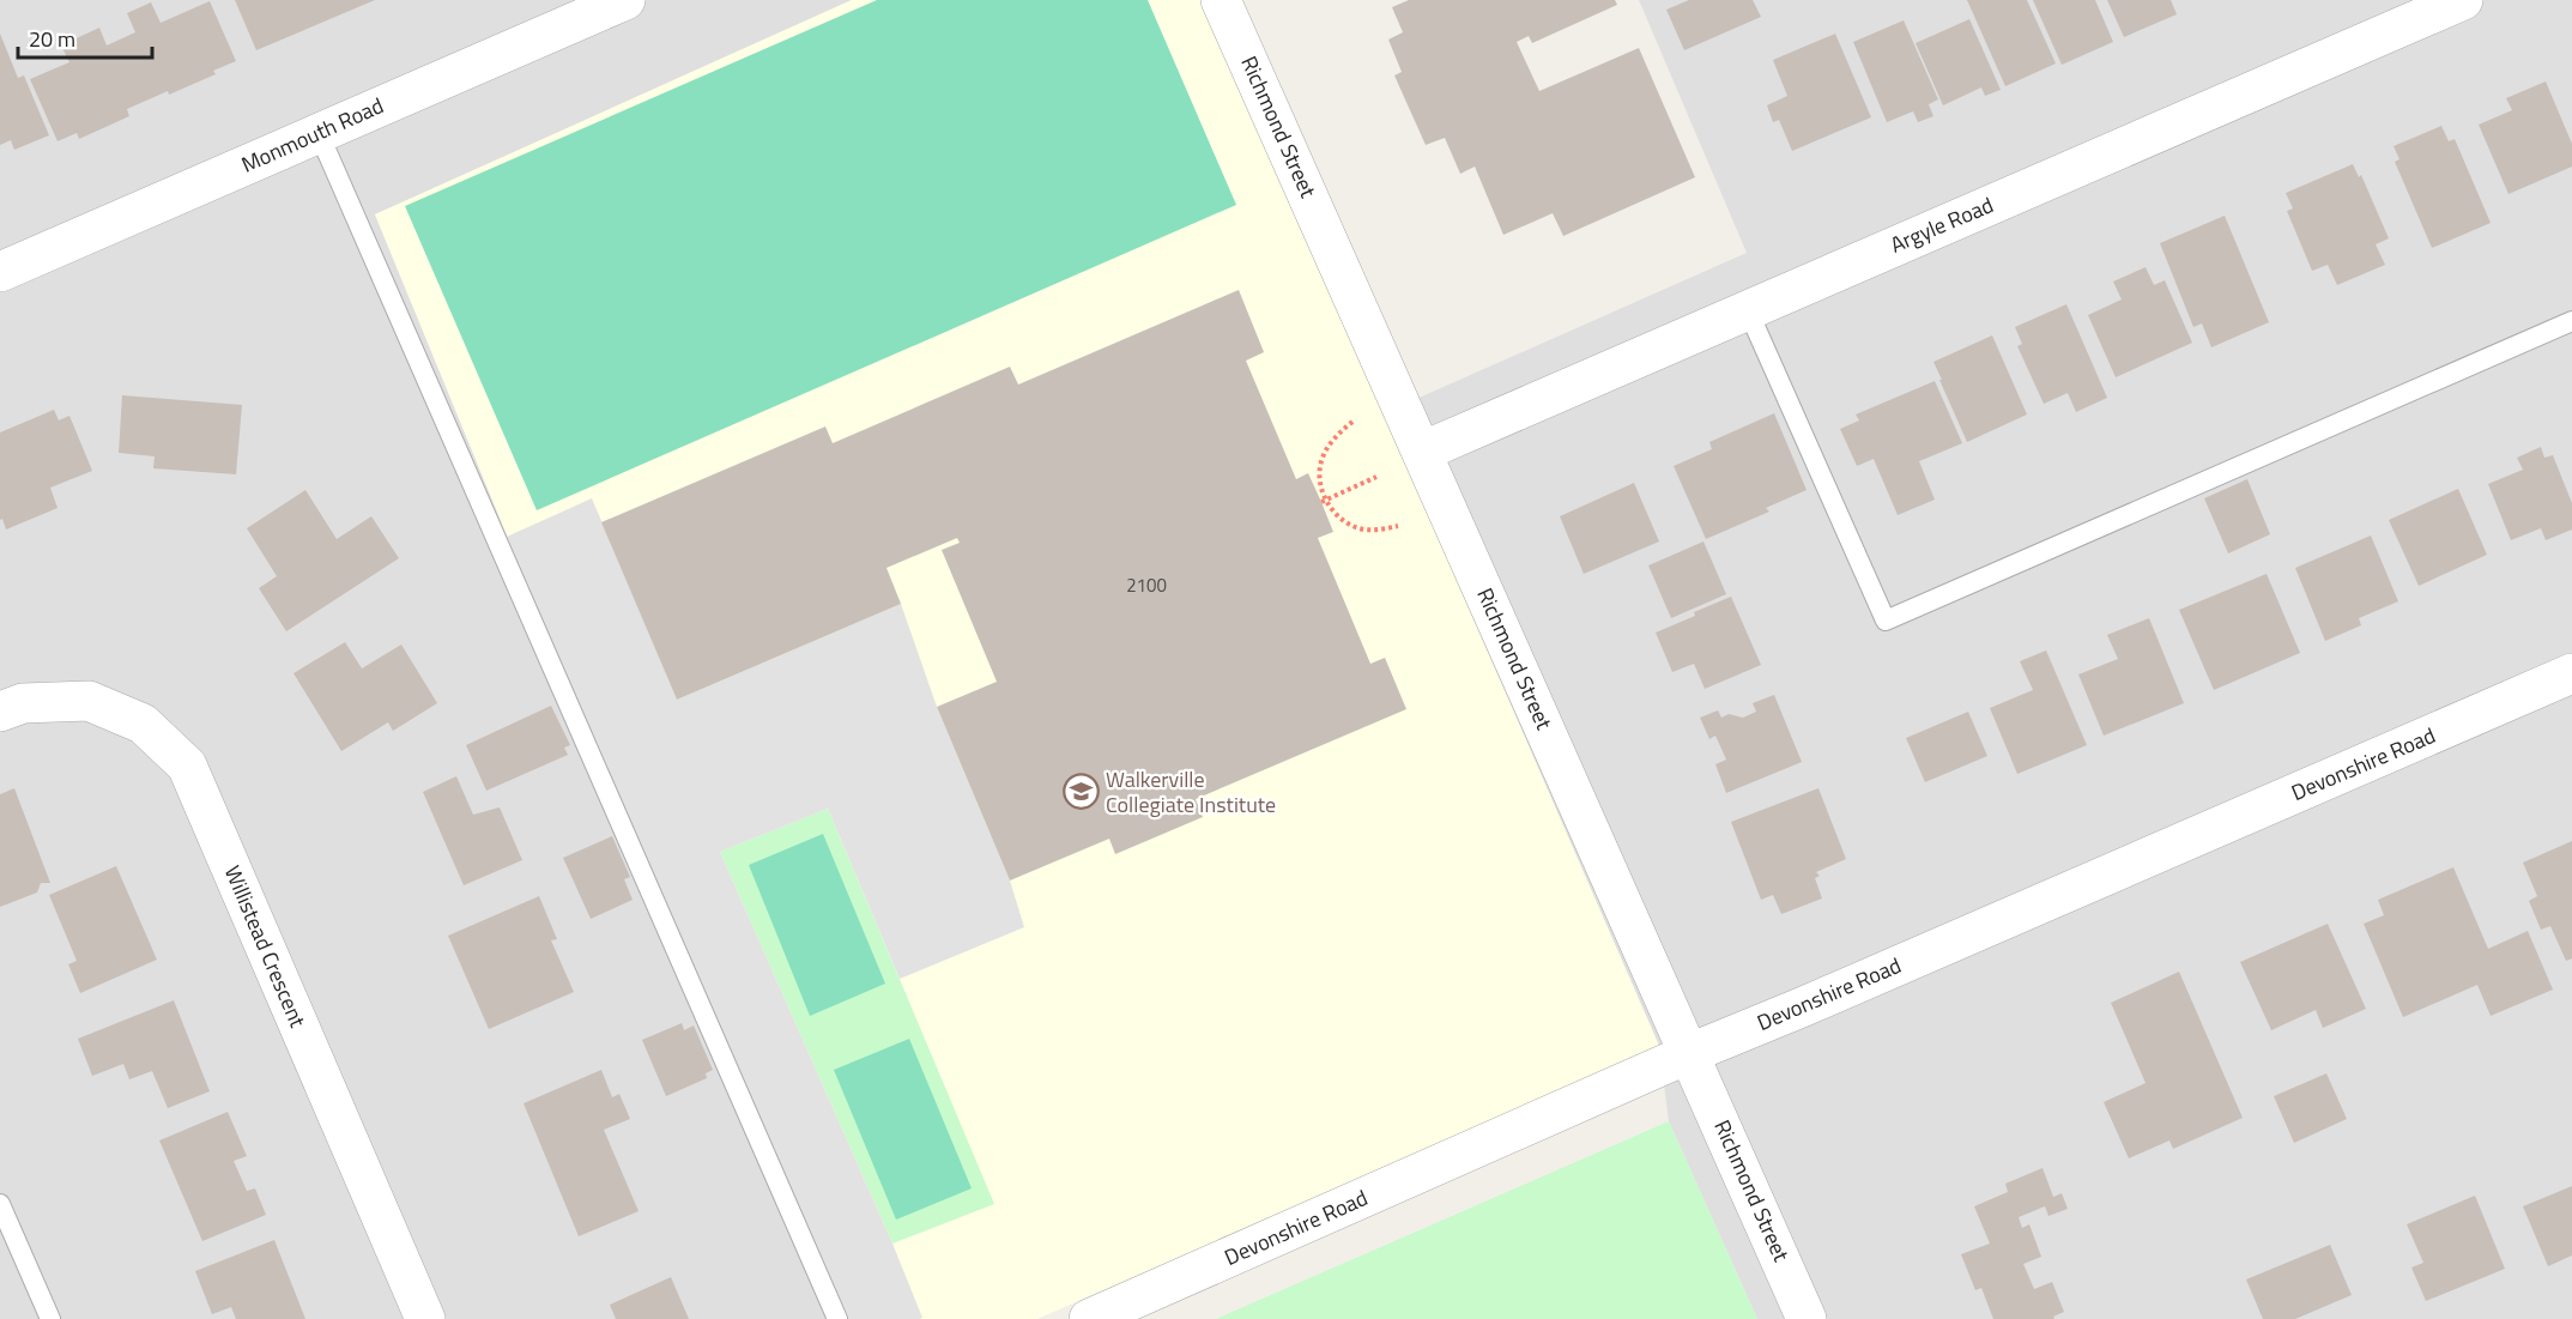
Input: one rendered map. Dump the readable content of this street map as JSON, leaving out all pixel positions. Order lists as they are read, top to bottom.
{
  "streets": {
    "street": [
      "Richmond Street",
      "Monmouth Road",
      "Argyle Road",
      "Devonshire Road",
      "Willistead Crescent"
    ]
  },
  "crossings": [
    ["Richmond Street", "Argyle Road"],
    ["Richmond Street", "Devonshire Road"]
  ],
  "places": {
    "school or university": ["Walkerville Collegiate Institute"]
  },
  "house_numbers": ["2100"],
  "scale_bar": "20 m"
}
